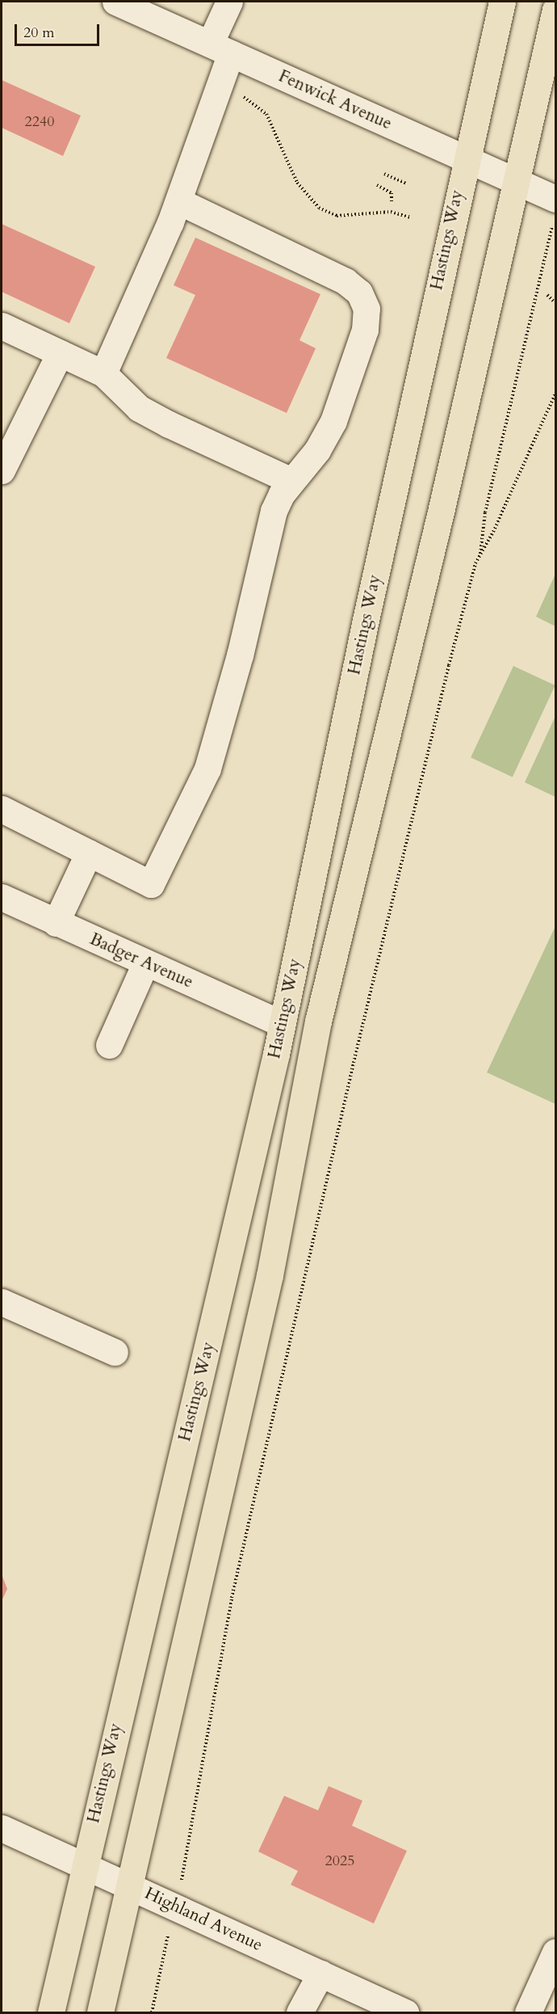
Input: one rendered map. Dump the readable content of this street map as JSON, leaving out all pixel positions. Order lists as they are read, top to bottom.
{
  "streets": {
    "main road": ["Hastings Way"],
    "street": ["Fenwick Avenue", "Badger Avenue", "Highland Avenue"]
  },
  "crossings": [
    ["Fenwick Avenue", "Hastings Way"],
    ["Hastings Way", "Badger Avenue"],
    ["Hastings Way", "Highland Avenue"]
  ],
  "house_numbers": ["2240", "2025"],
  "scale_bar": "20 m"
}
